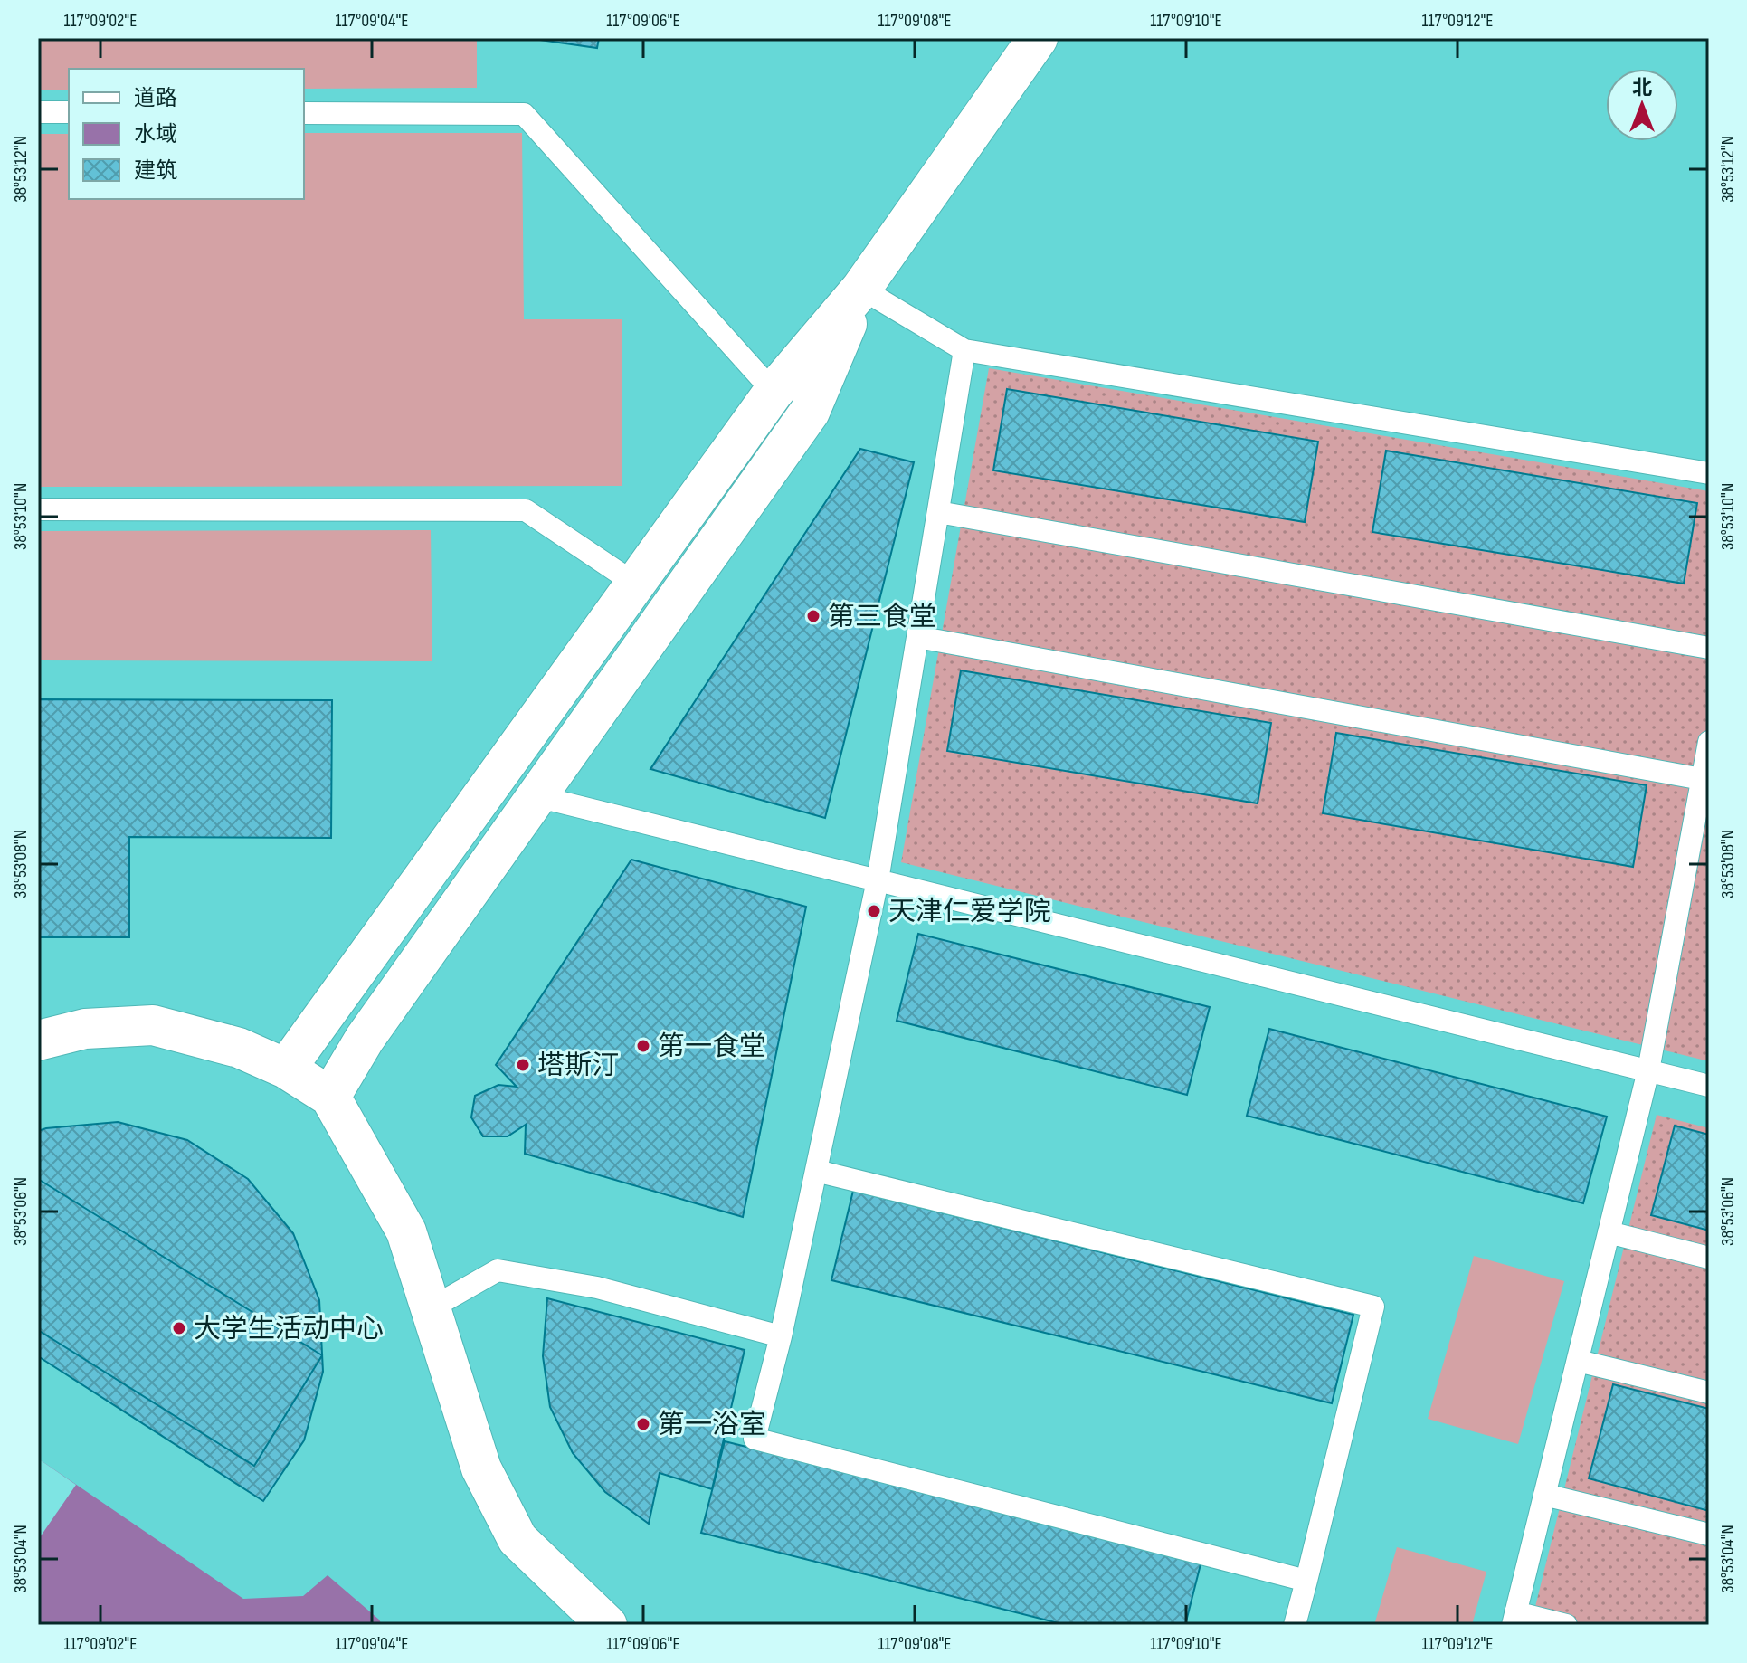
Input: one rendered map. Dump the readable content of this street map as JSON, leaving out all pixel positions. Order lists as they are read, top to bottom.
{
  "places": [
    "第三食堂",
    "天津仁爱学院",
    "第一食堂",
    "塔斯汀",
    "大学生活动中心",
    "第一浴室"
  ],
  "legend": ["道路", "水域", "建筑"],
  "north": "top",
  "coordinates": [
    "117°09'02\"E",
    "117°09'04\"E",
    "117°09'06\"E",
    "117°09'08\"E",
    "117°09'10\"E",
    "117°09'12\"E",
    "38°53'12\"N",
    "38°53'10\"N",
    "38°53'08\"N",
    "38°53'06\"N",
    "38°53'04\"N"
  ]
}
